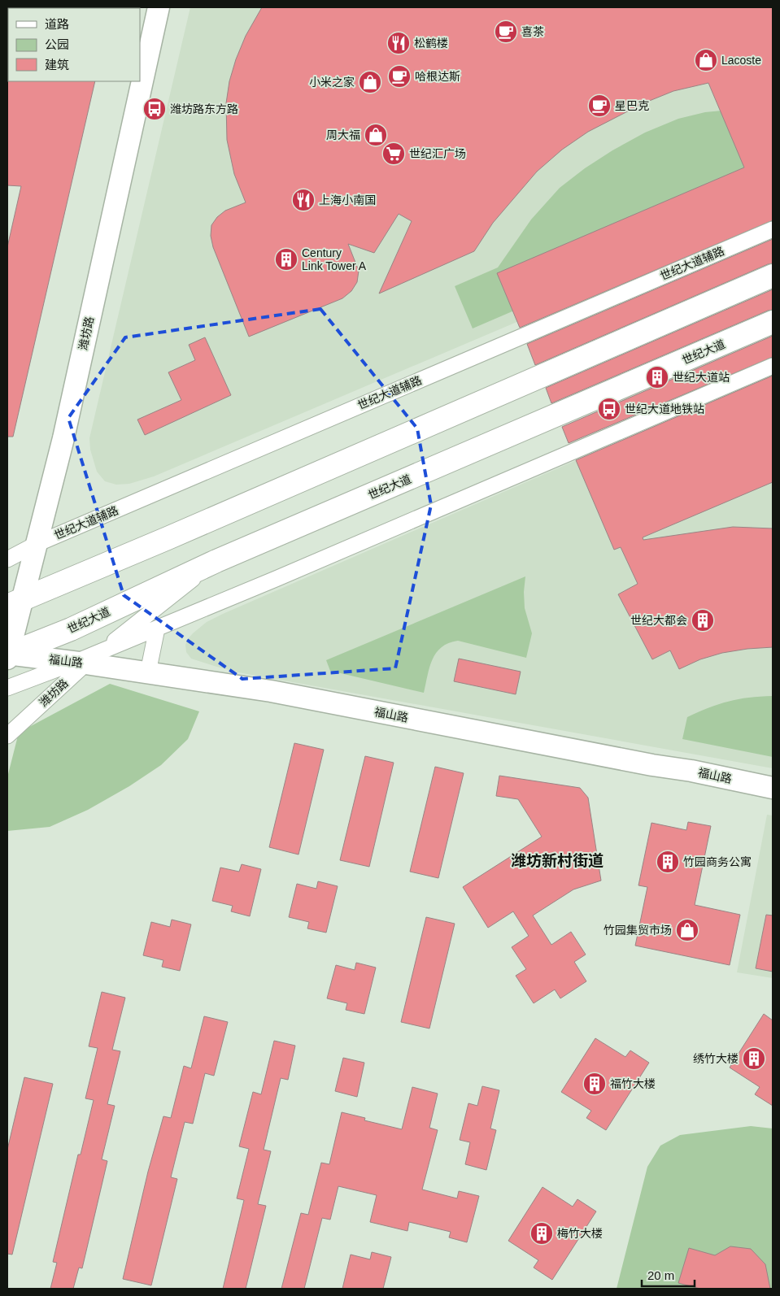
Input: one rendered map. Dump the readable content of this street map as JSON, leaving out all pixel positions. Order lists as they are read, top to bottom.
{
  "streets": {
    "main road": ["世纪大道"],
    "street": ["世纪大道辅路", "潍坊路", "福山路"]
  },
  "crossings": [
    ["世纪大道辅路", "潍坊路"],
    ["潍坊路", "世纪大道"],
    ["潍坊路", "福山路"],
    ["世纪大道", "福山路"]
  ],
  "districts": ["潍坊新村街道"],
  "places": {
    "cafe": ["喜茶", "哈根达斯", "星巴克"],
    "restaurant": ["松鹤楼", "上海小南国"],
    "shop": [
      "Lacoste",
      "小米之家",
      "周大福",
      "竹园集贸市场"
    ],
    "bus stop": ["潍坊路东方路", "世纪大道地铁站"],
    "supermarket": ["世纪汇广场"],
    "building": [
      "Century Link Tower A",
      "世纪大道站",
      "世纪大都会",
      "竹园商务公寓",
      "绣竹大楼",
      "福竹大楼",
      "梅竹大楼"
    ]
  },
  "legend": ["道路", "公园", "建筑"],
  "scale_bar": "20 m"
}
